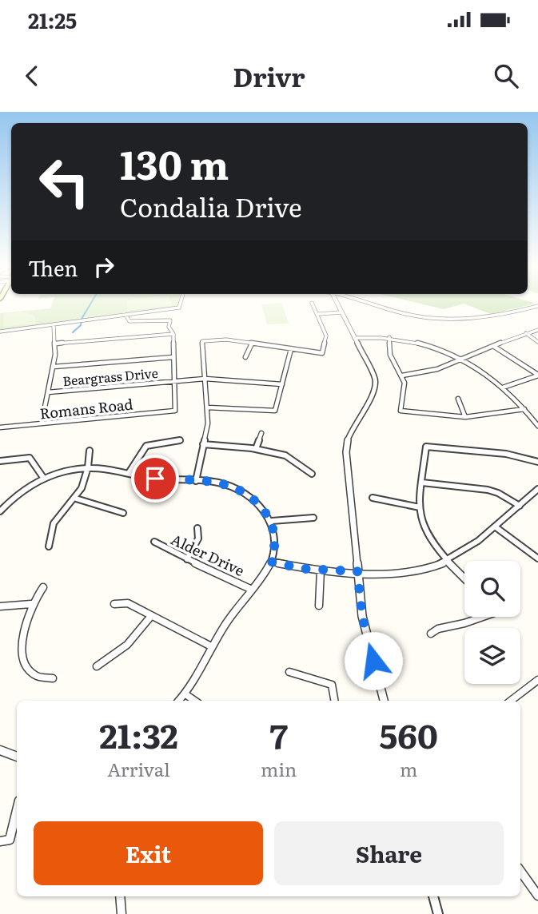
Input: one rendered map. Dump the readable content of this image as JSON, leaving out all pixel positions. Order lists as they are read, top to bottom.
{
  "streets": {
    "street": ["Beargrass Drive", "Romans Road", "Alder Drive"]
  },
  "crossings": [
    ["Beargrass Drive", "Romans Road"]
  ],
  "page": {
    "status": "21:25",
    "header": "Drivr",
    "turn": ["130 m", "Condalia Drive"],
    "then": "Then",
    "eta": [
      "21:32",
      "Arrival",
      "7",
      "min",
      "560",
      "m"
    ],
    "buttons": ["Exit", "Share"]
  }
}
